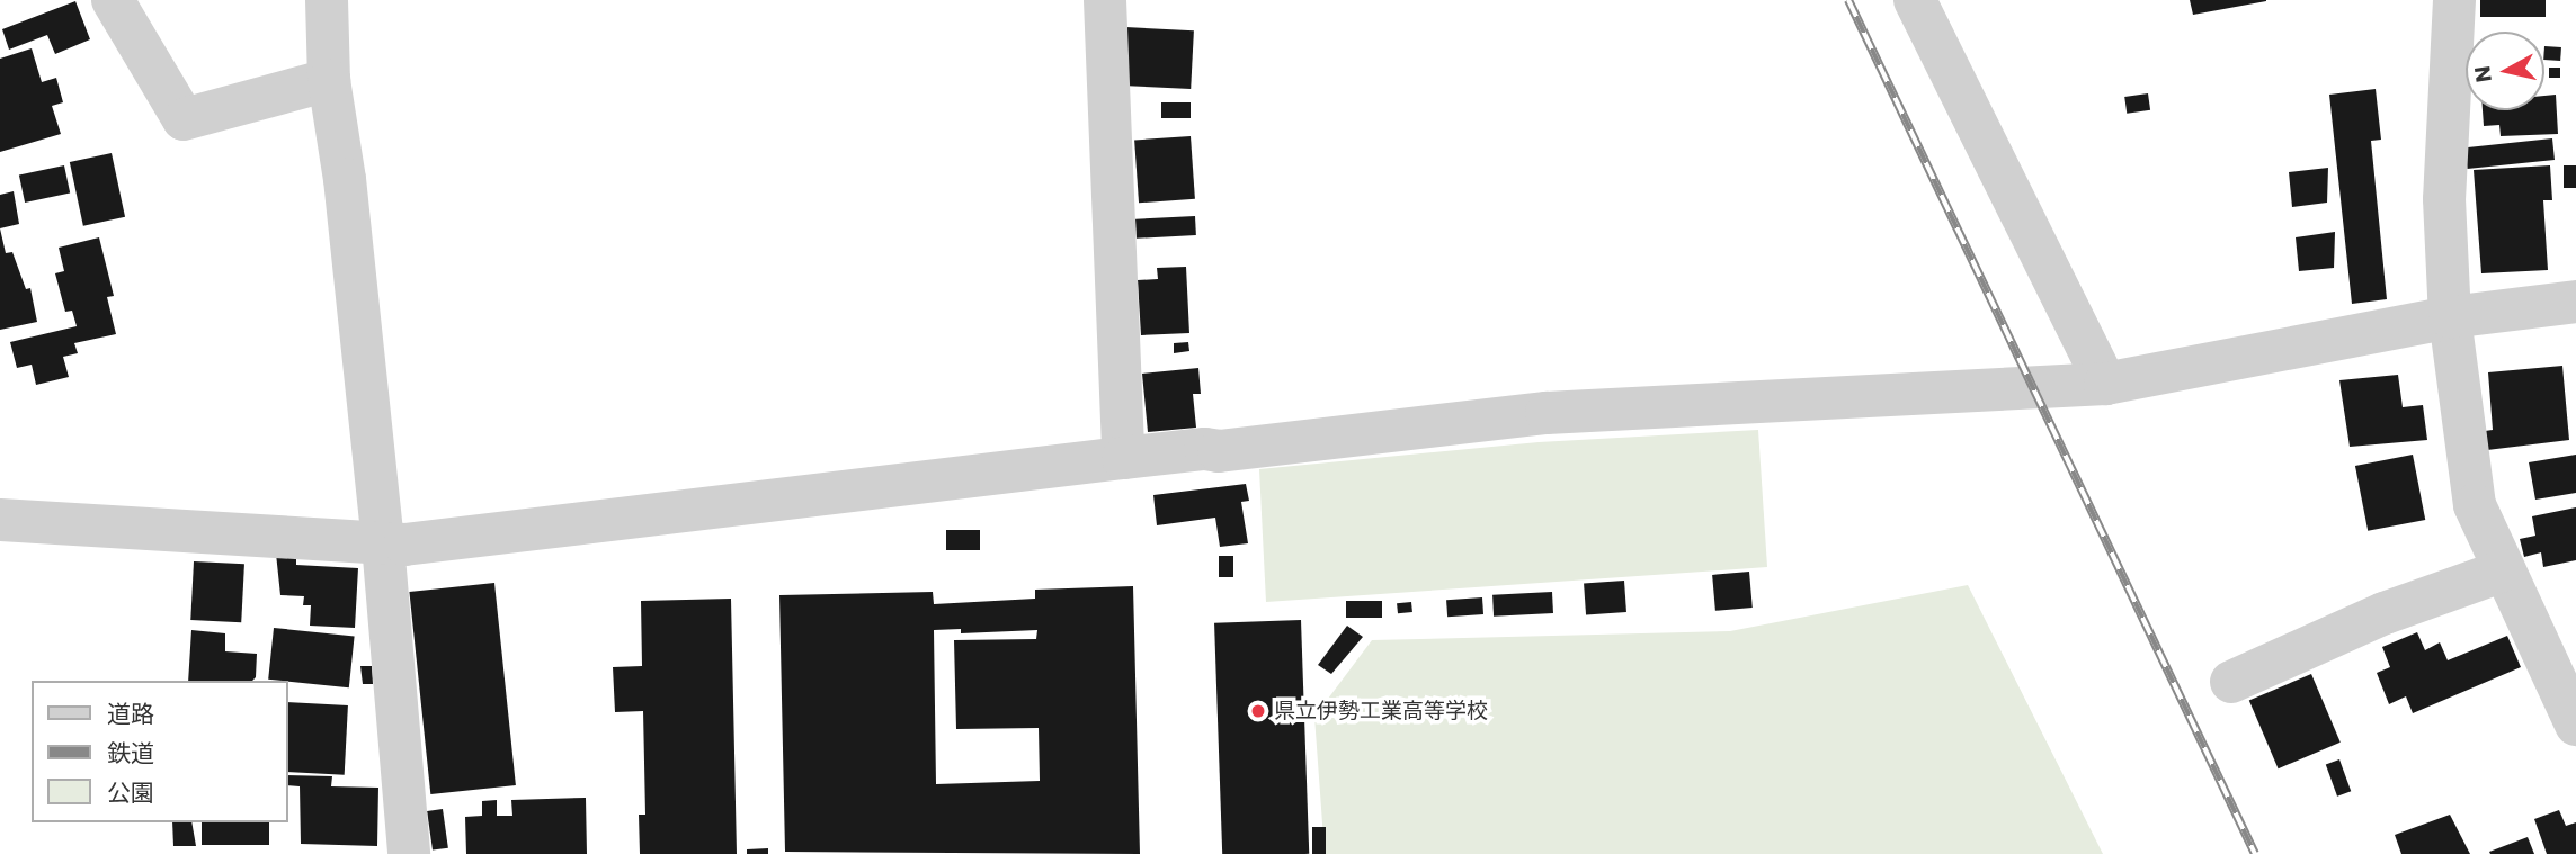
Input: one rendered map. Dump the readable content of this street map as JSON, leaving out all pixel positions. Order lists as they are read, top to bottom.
{
  "places": ["県立伊勢工業高等学校"],
  "legend": ["道路", "鉄道", "公園"],
  "north": "left"
}
